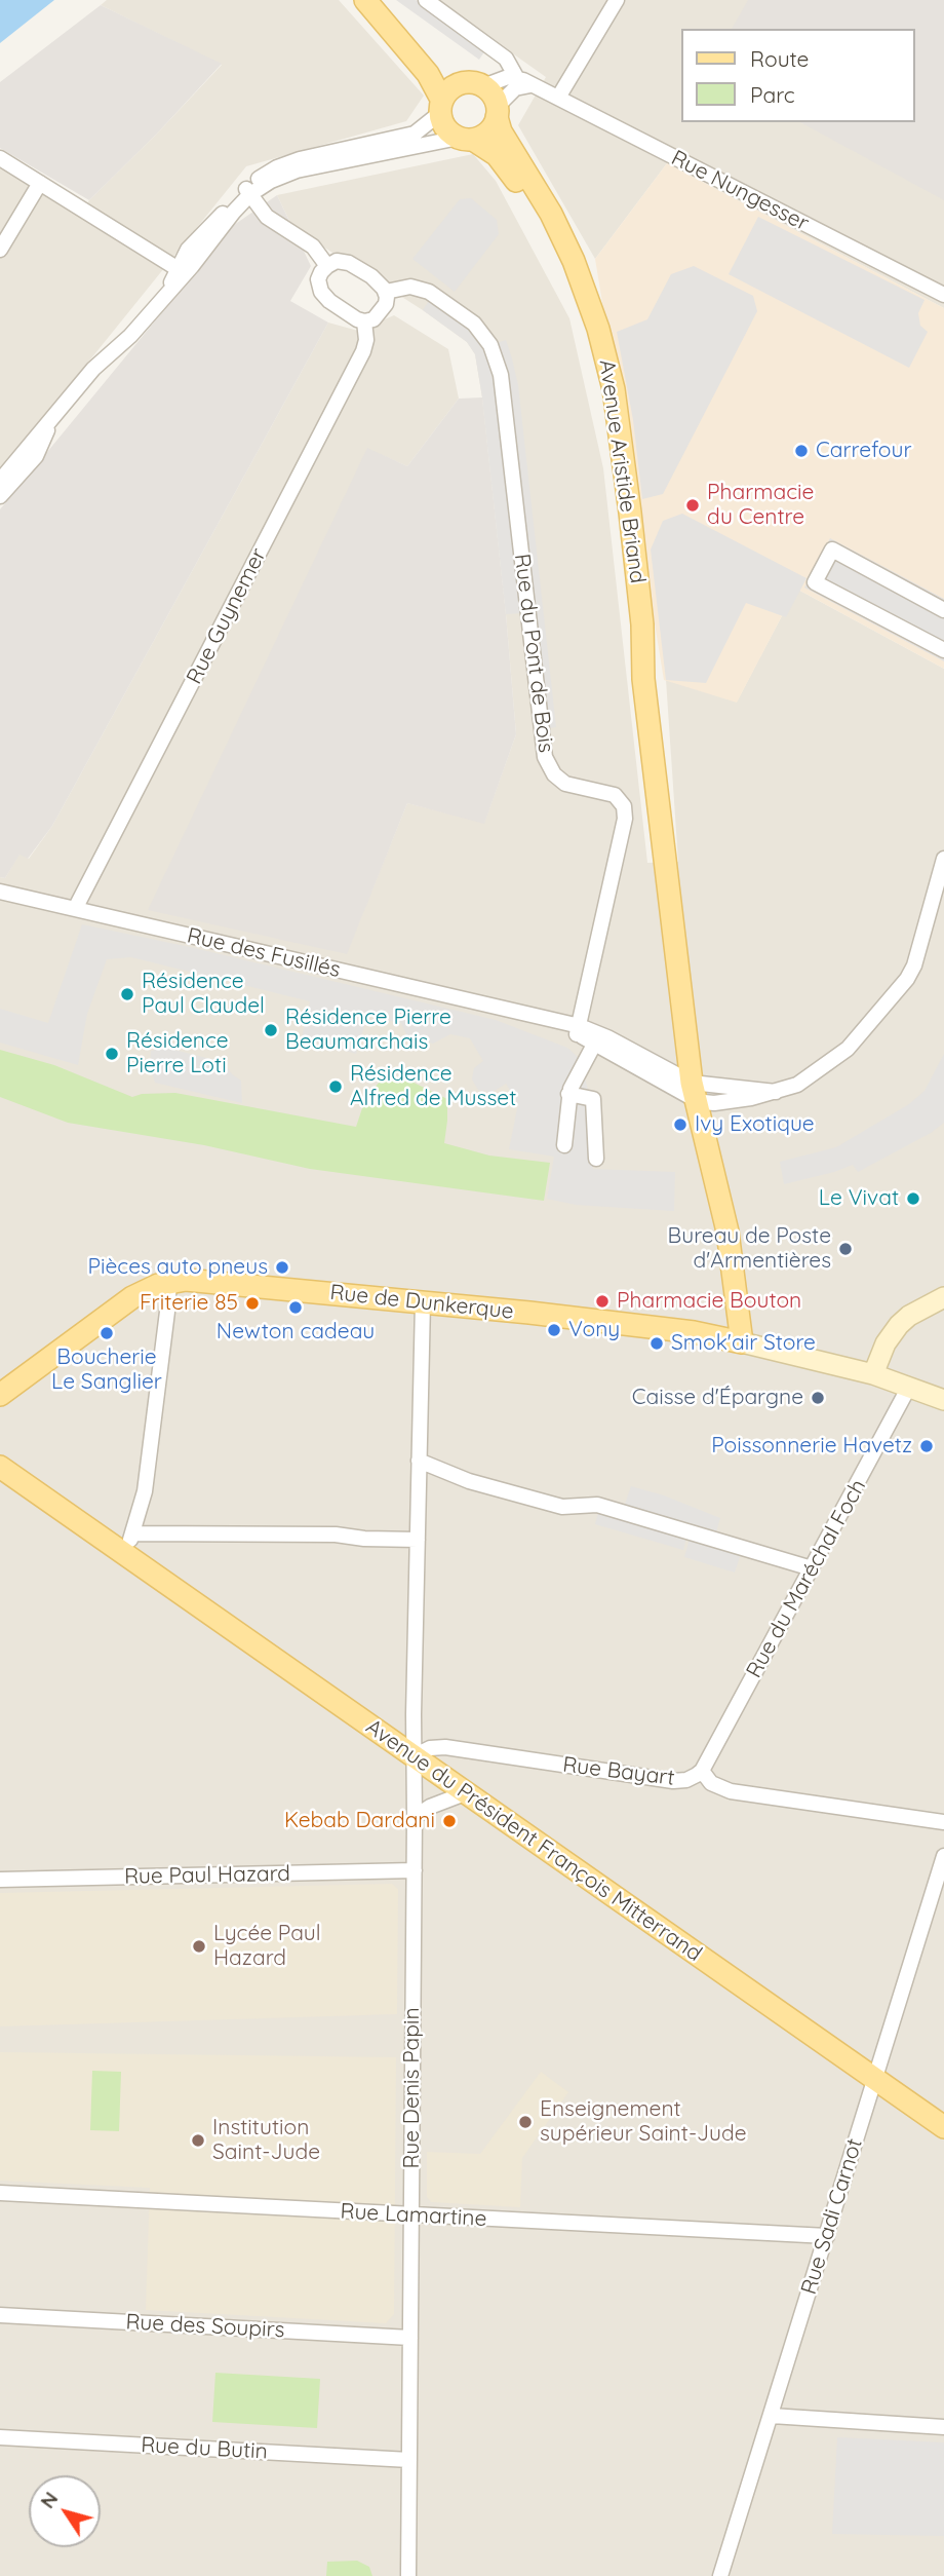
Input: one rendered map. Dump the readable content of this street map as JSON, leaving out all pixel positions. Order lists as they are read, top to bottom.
{
  "streets": {
    "main road": ["Avenue Aristide Briand", "Rue de Dunkerque", "Avenue du Président François Mitterrand"],
    "street": [
      "Rue Nungesser",
      "Rue Guynemer",
      "Rue du Pont de Bois",
      "Rue des Fusillés",
      "Rue du Maréchal Foch",
      "Rue Bayart",
      "Rue Paul Hazard",
      "Rue Denis Papin",
      "Rue Lamartine",
      "Rue Sadi Carnot",
      "Rue des Soupirs",
      "Rue du Butin"
    ]
  },
  "crossings": [
    ["Avenue Aristide Briand", "Rue des Fusillés"],
    ["Avenue Aristide Briand", "Rue de Dunkerque"],
    ["Rue Guynemer", "Rue du Pont de Bois"],
    ["Rue Guynemer", "Rue des Fusillés"],
    ["Rue du Pont de Bois", "Rue des Fusillés"],
    ["Rue de Dunkerque", "Rue du Maréchal Foch"],
    ["Rue de Dunkerque", "Rue Denis Papin"],
    ["Rue du Maréchal Foch", "Rue Bayart"],
    ["Rue Bayart", "Avenue du Président François Mitterrand"],
    ["Rue Bayart", "Rue Denis Papin"],
    ["Avenue du Président François Mitterrand", "Rue Denis Papin"],
    ["Avenue du Président François Mitterrand", "Rue Sadi Carnot"],
    ["Rue Paul Hazard", "Rue Denis Papin"],
    ["Rue Denis Papin", "Rue Lamartine"],
    ["Rue Denis Papin", "Rue des Soupirs"],
    ["Rue Denis Papin", "Rue du Butin"],
    ["Rue Lamartine", "Rue Sadi Carnot"]
  ],
  "places": [
    "Carrefour",
    "Pharmacie du Centre",
    "Résidence Paul Claudel",
    "Résidence Pierre Beaumarchais",
    "Résidence Pierre Loti",
    "Résidence Alfred de Musset",
    "Ivy Exotique",
    "Le Vivat",
    "Bureau de Poste d'Armentières",
    "Pièces auto pneus",
    "Pharmacie Bouton",
    "Friterie 85",
    "Newton cadeau",
    "Vony",
    "Boucherie Le Sanglier",
    "Smok'air Store",
    "Caisse d'Épargne",
    "Poissonnerie Havetz",
    "Kebab Dardani",
    "Lycée Paul Hazard",
    "Enseignement supérieur Saint-Jude",
    "Institution Saint-Jude"
  ],
  "legend": ["Route", "Parc"],
  "north": "top left"
}
